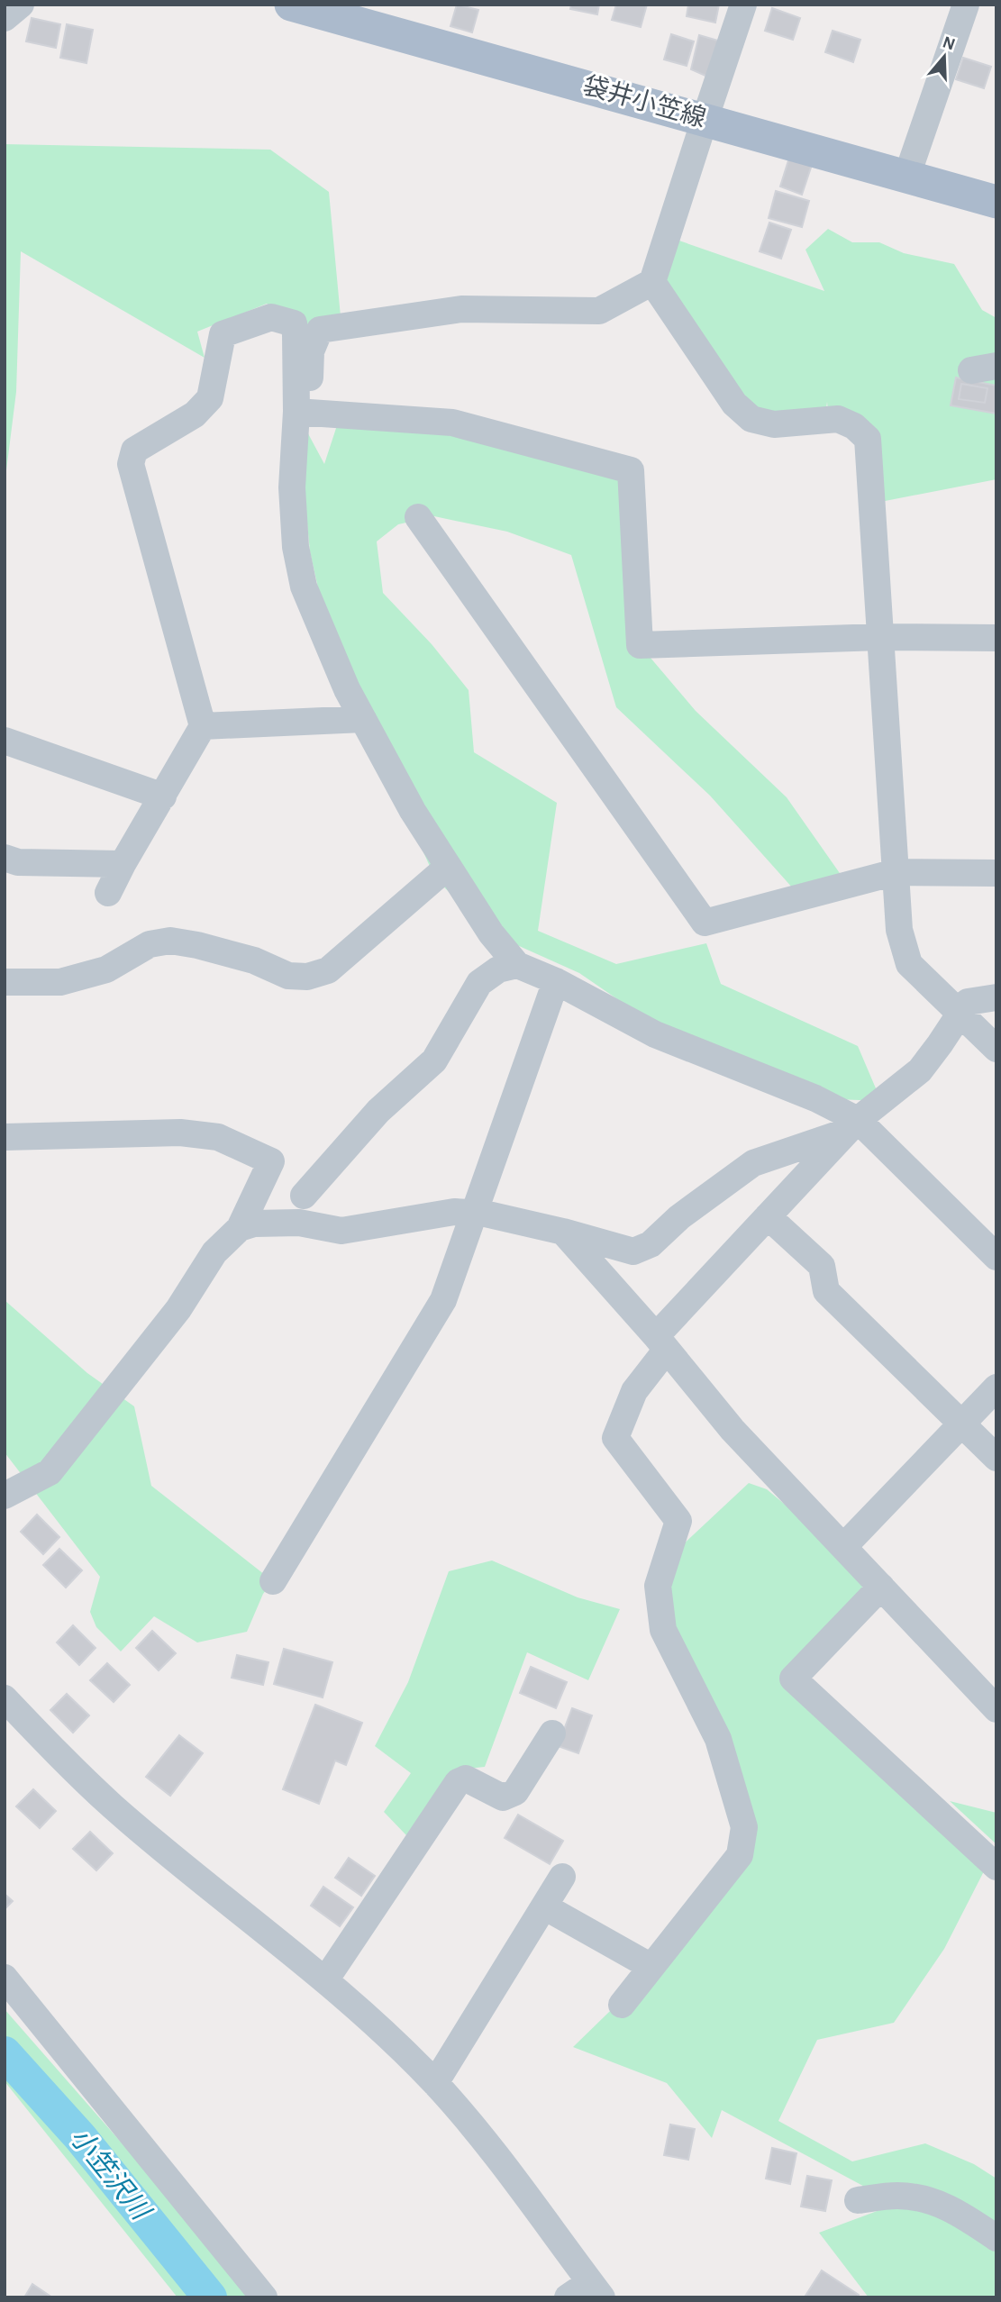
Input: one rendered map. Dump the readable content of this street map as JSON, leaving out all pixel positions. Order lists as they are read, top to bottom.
{
  "streets": {
    "main road": ["袋井小笠線"]
  },
  "water": ["小笠沢川"],
  "north": "top"
}
